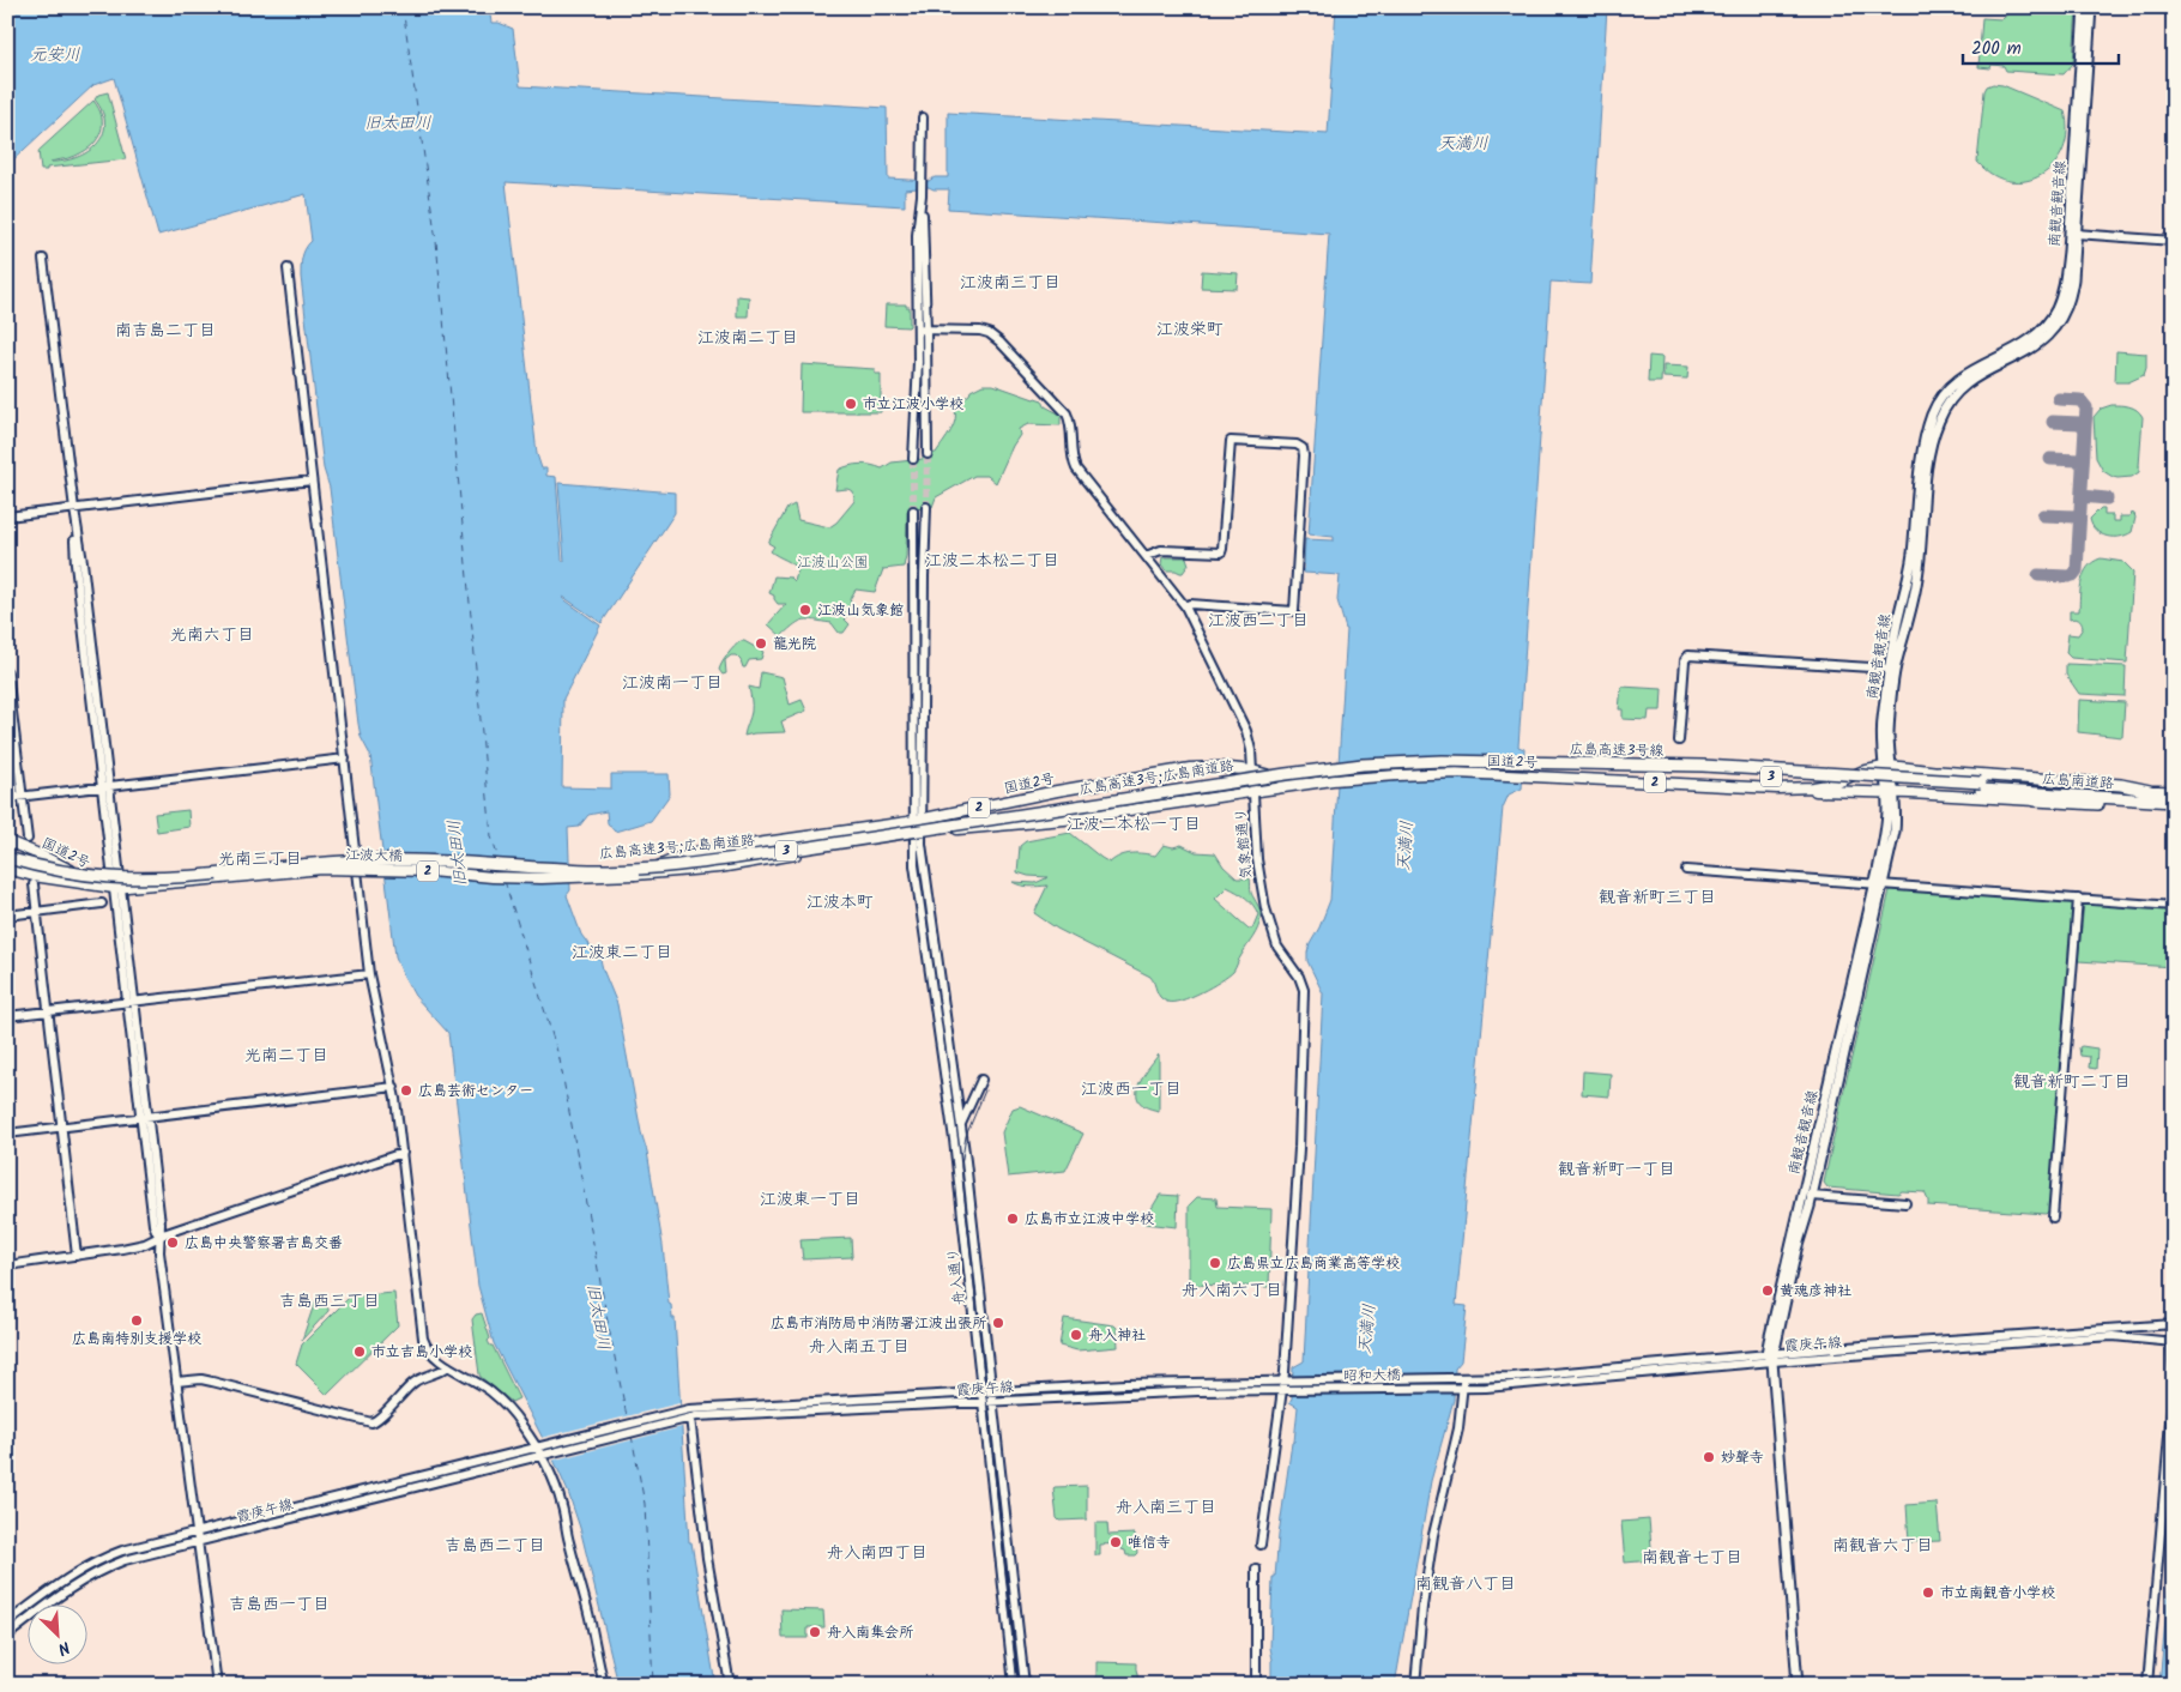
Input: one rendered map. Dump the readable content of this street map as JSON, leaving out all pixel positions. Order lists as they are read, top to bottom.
{
  "streets": {
    "highway": [
      "広島高速3号線",
      "国道2号",
      "3",
      "広島高速3号;広島南道路",
      "広島南道路",
      "2",
      "江波大橋"
    ],
    "main road": ["南観音観音線"],
    "street": [
      "気象館通り",
      "舟入通り",
      "霞庚午線",
      "昭和大橋"
    ]
  },
  "crossings": [
    ["南観音観音線", "国道2号"],
    ["南観音観音線", "2"],
    ["南観音観音線", "霞庚午線"],
    ["南観音観音線", "昭和大橋"],
    ["広島高速3号線", "広島高速3号;広島南道路"],
    ["広島高速3号線", "広島南道路"],
    ["国道2号", "2"],
    ["国道2号", "気象館通り"],
    ["国道2号", "江波大橋"],
    ["国道2号", "舟入通り"],
    ["気象館通り", "霞庚午線"],
    ["気象館通り", "昭和大橋"],
    ["舟入通り", "霞庚午線"],
    ["舟入通り", "昭和大橋"],
    ["霞庚午線", "昭和大橋"]
  ],
  "districts": [
    "江波南三丁目",
    "江波栄町",
    "南吉島二丁目",
    "江波南二丁目",
    "江波二本松二丁目",
    "江波西二丁目",
    "光南六丁目",
    "江波南一丁目",
    "江波二本松一丁目",
    "光南三丁目",
    "観音新町三丁目",
    "江波本町",
    "江波東二丁目",
    "光南二丁目",
    "観音新町二丁目",
    "江波西一丁目",
    "観音新町一丁目",
    "江波東一丁目",
    "舟入南六丁目",
    "吉島西三丁目",
    "舟入南五丁目",
    "舟入南三丁目",
    "吉島西二丁目",
    "南観音六丁目",
    "舟入南四丁目",
    "南観音七丁目",
    "南観音八丁目",
    "吉島西一丁目"
  ],
  "water": ["元安川", "旧太田川", "天満川"],
  "parks": ["江波山公園"],
  "places": [
    "市立江波小学校",
    "江波山気象館",
    "龍光院",
    "広島芸術センター",
    "広島市立江波中学校",
    "広島中央警察署吉島交番",
    "広島県立広島商業高等学校",
    "黄魂彦神社",
    "広島南特別支援学校",
    "広島市消防局中消防署江波出張所",
    "舟入神社",
    "市立吉島小学校",
    "妙聲寺",
    "唯信寺",
    "市立南観音小学校",
    "舟入南集会所"
  ],
  "scale_bar": "200 m",
  "north": "bottom right"
}
